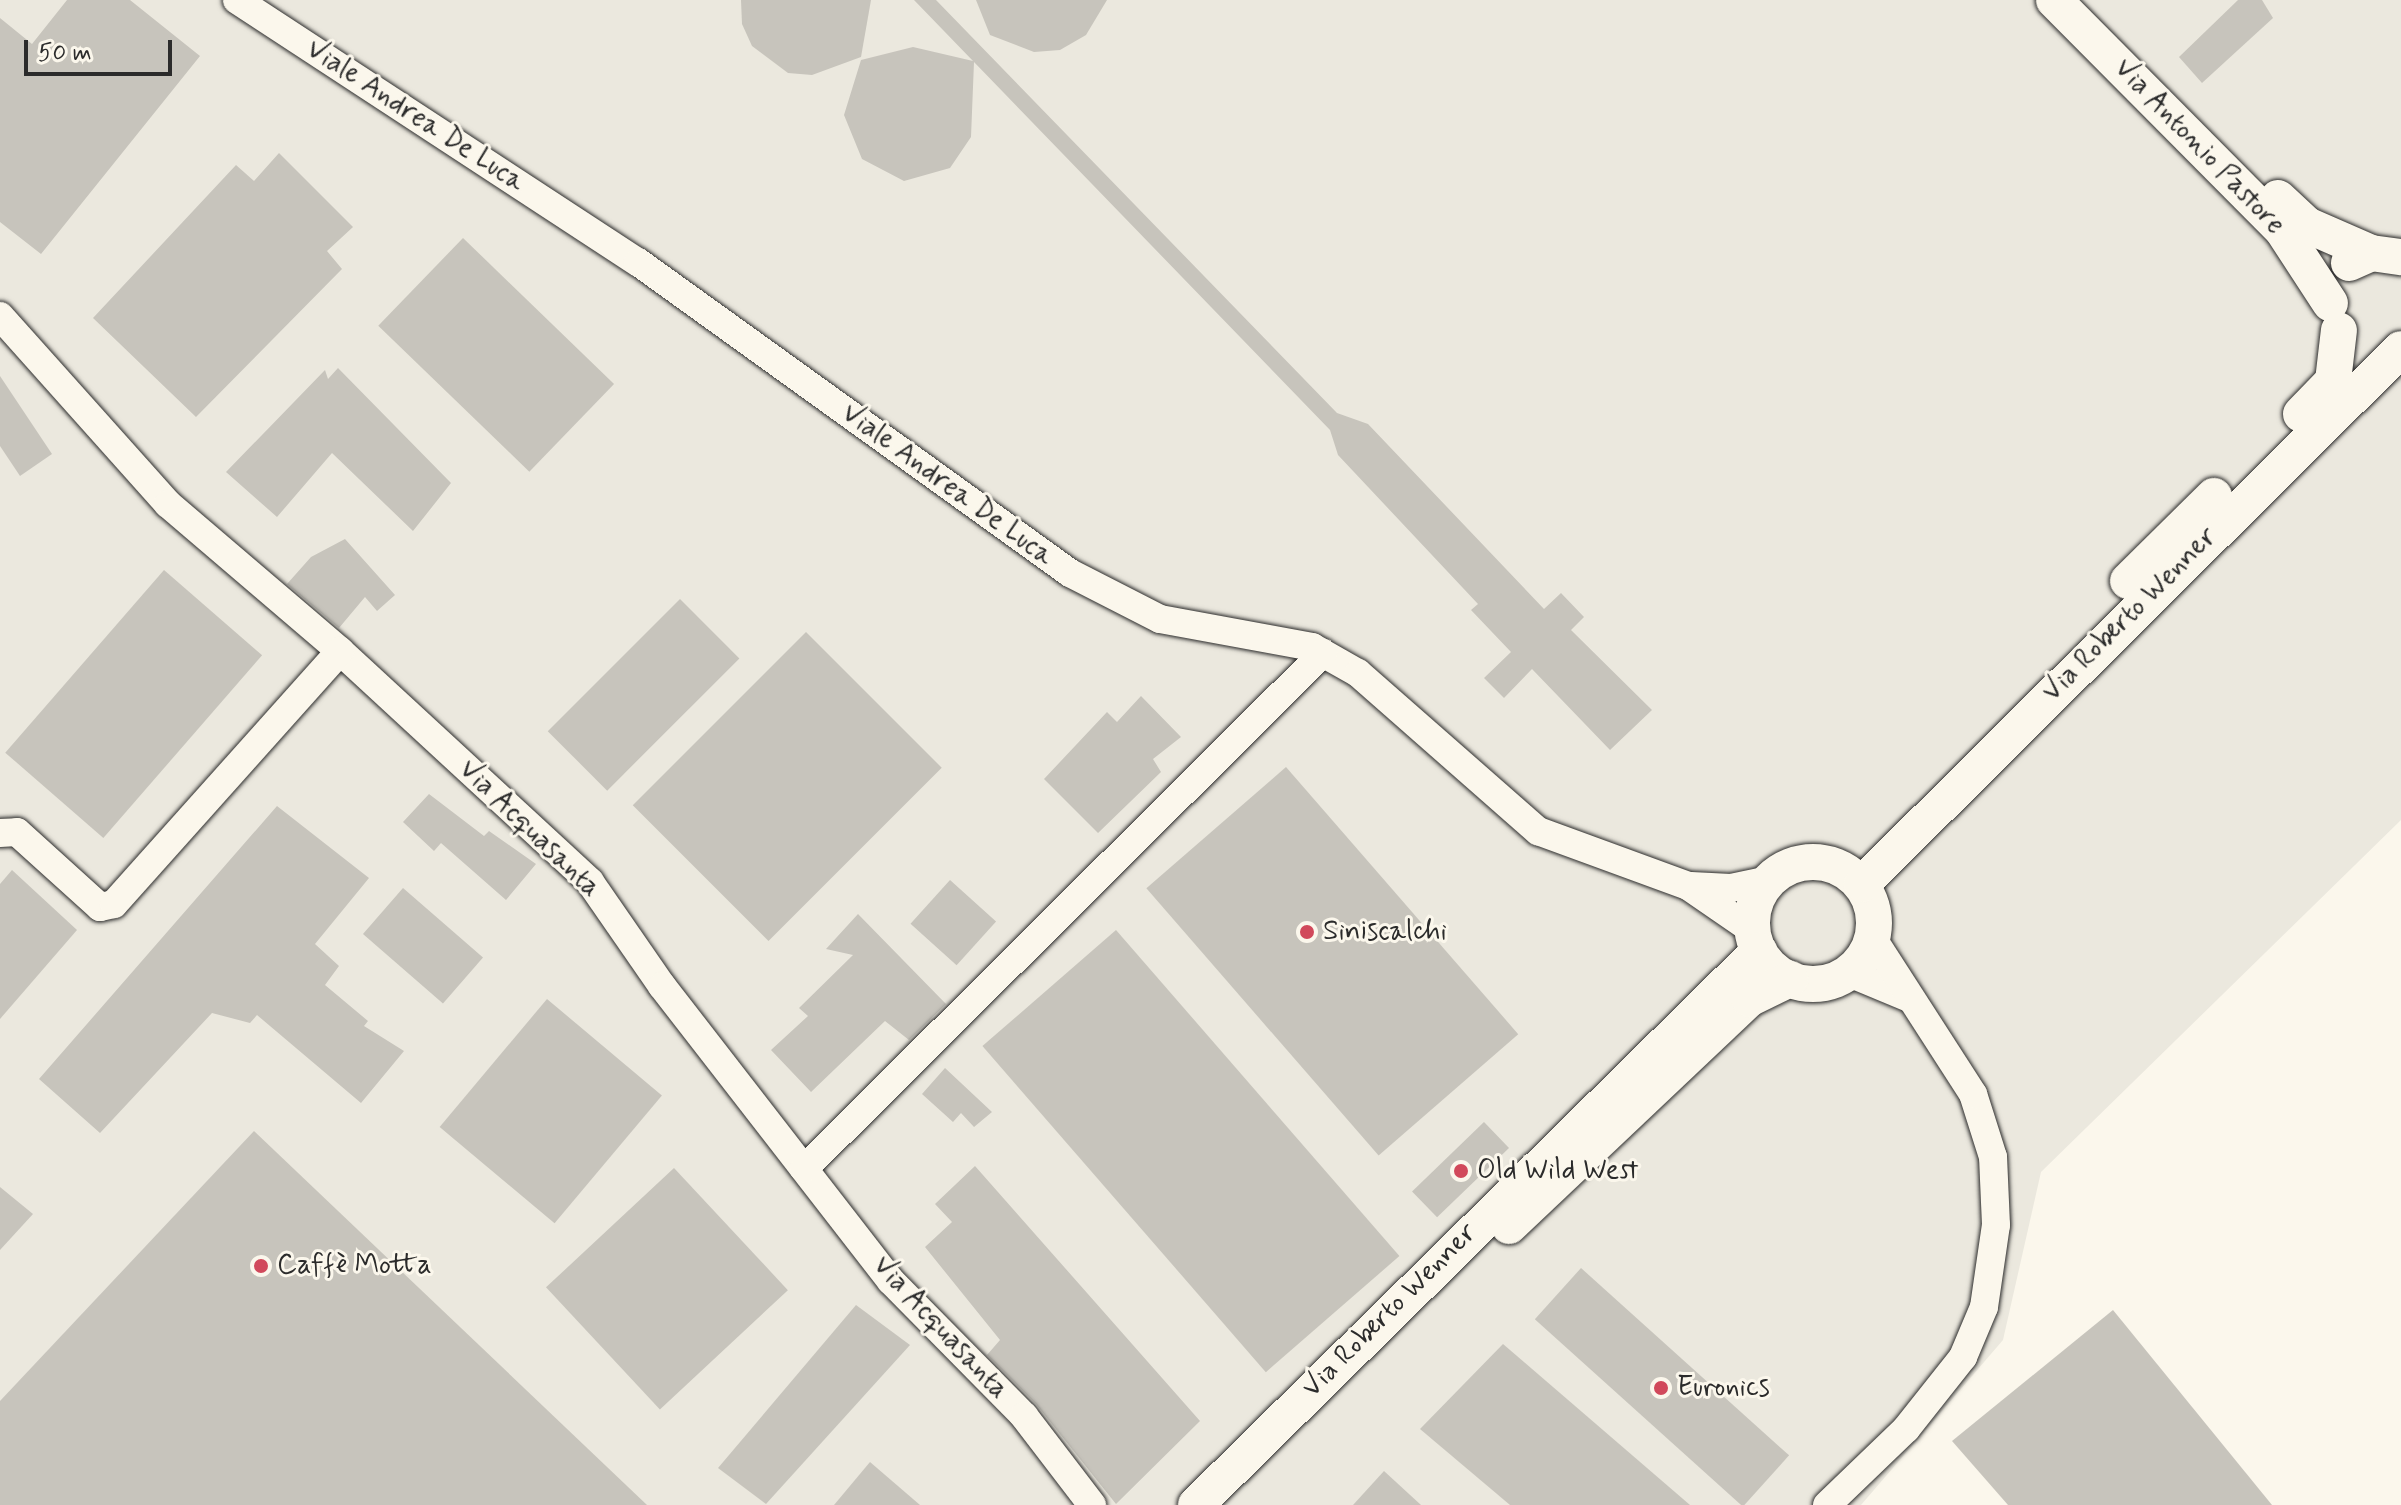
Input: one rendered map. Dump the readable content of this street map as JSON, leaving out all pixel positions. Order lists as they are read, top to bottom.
{
  "streets": {
    "main road": ["Via Antonio Pastore", "Via Roberto Wenner"],
    "street": ["Viale Andrea De Luca", "Via Acquasanta"]
  },
  "crossings": [
    ["Via Antonio Pastore", "Via Roberto Wenner"]
  ],
  "places": [
    "Siniscalchi",
    "Old Wild West",
    "Caffè Motta",
    "Euronics"
  ],
  "scale_bar": "50 m"
}
